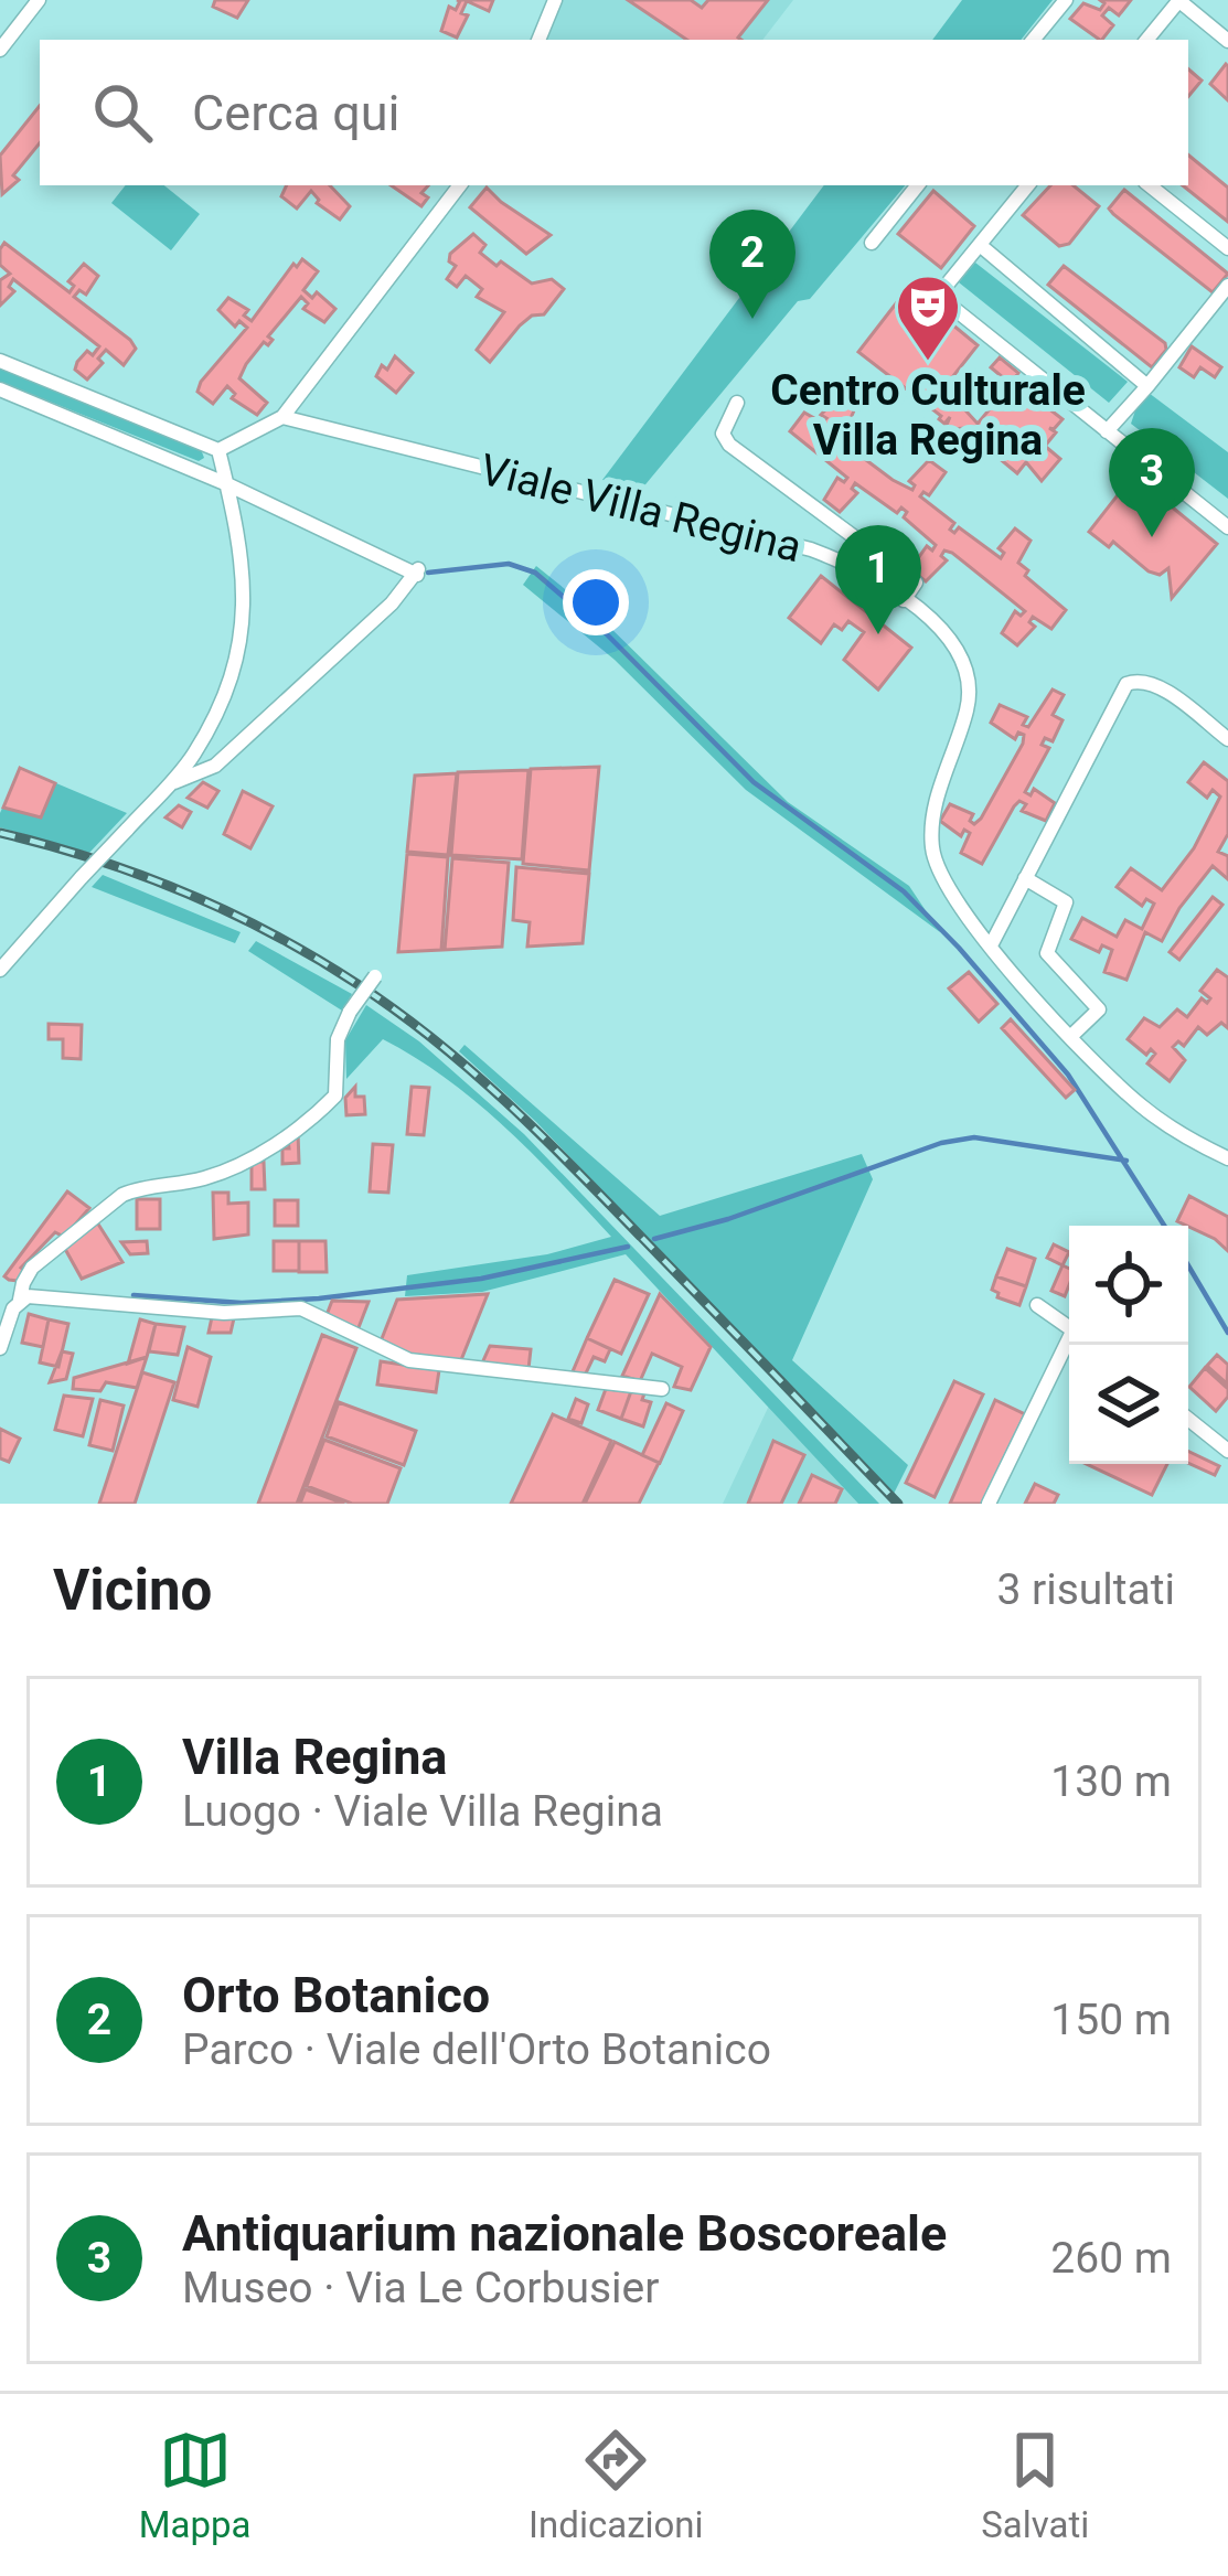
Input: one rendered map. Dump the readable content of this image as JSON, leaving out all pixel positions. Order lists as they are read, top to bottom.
{
  "streets": {
    "street": ["Viale Villa Regina"]
  },
  "places": {
    "theatre": ["Centro Culturale Villa Regina"]
  },
  "page": {
    "search": "Cerca qui",
    "pins": ["2", "3", "1"],
    "heading": ["Vicino", "3 risultati"],
    "list": [
      {
        "mark": "1",
        "name": "Villa Regina",
        "note": "Luogo · Viale Villa Regina",
        "value": "130 m"
      },
      {
        "mark": "2",
        "name": "Orto Botanico",
        "note": "Parco · Viale dell'Orto Botanico",
        "value": "150 m"
      },
      {
        "mark": "3",
        "name": "Antiquarium nazionale Boscoreale",
        "note": "Museo · Via Le Corbusier",
        "value": "260 m"
      }
    ],
    "nav": ["Mappa", "Indicazioni", "Salvati"]
  }
}
